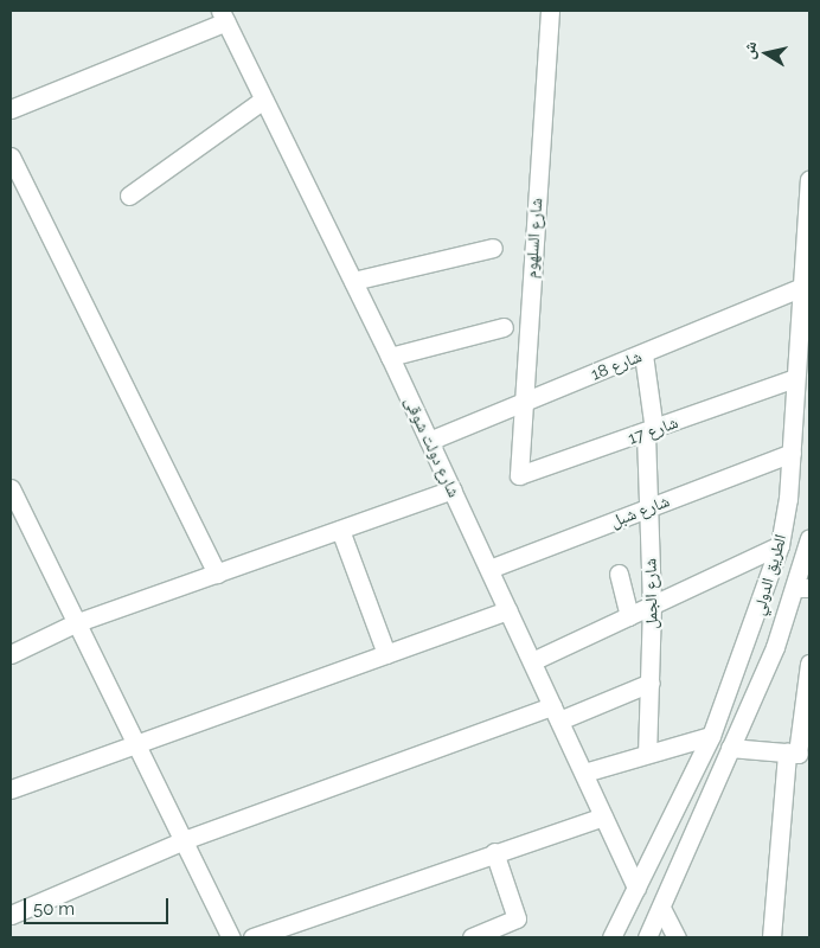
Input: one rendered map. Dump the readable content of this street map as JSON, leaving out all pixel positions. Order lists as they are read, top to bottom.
{
  "streets": {
    "street": [
      "شارع السلهوم",
      "شارع 18",
      "شارع 17",
      "شارع دولت شوقى",
      "شارع شبل",
      "الطريق الدولي",
      "شارع الجمل"
    ]
  },
  "crossings": [
    ["شارع السلهوم", "شارع 18"],
    ["شارع السلهوم", "شارع 17"],
    ["شارع 18", "شارع دولت شوقى"],
    ["شارع 18", "الطريق الدولي"],
    ["شارع 18", "شارع الجمل"],
    ["شارع 17", "الطريق الدولي"],
    ["شارع 17", "شارع الجمل"],
    ["شارع دولت شوقى", "شارع شبل"],
    ["شارع دولت شوقى", "الطريق الدولي"],
    ["شارع شبل", "الطريق الدولي"],
    ["شارع شبل", "شارع الجمل"]
  ],
  "scale_bar": "50 m",
  "north": "left"
}
